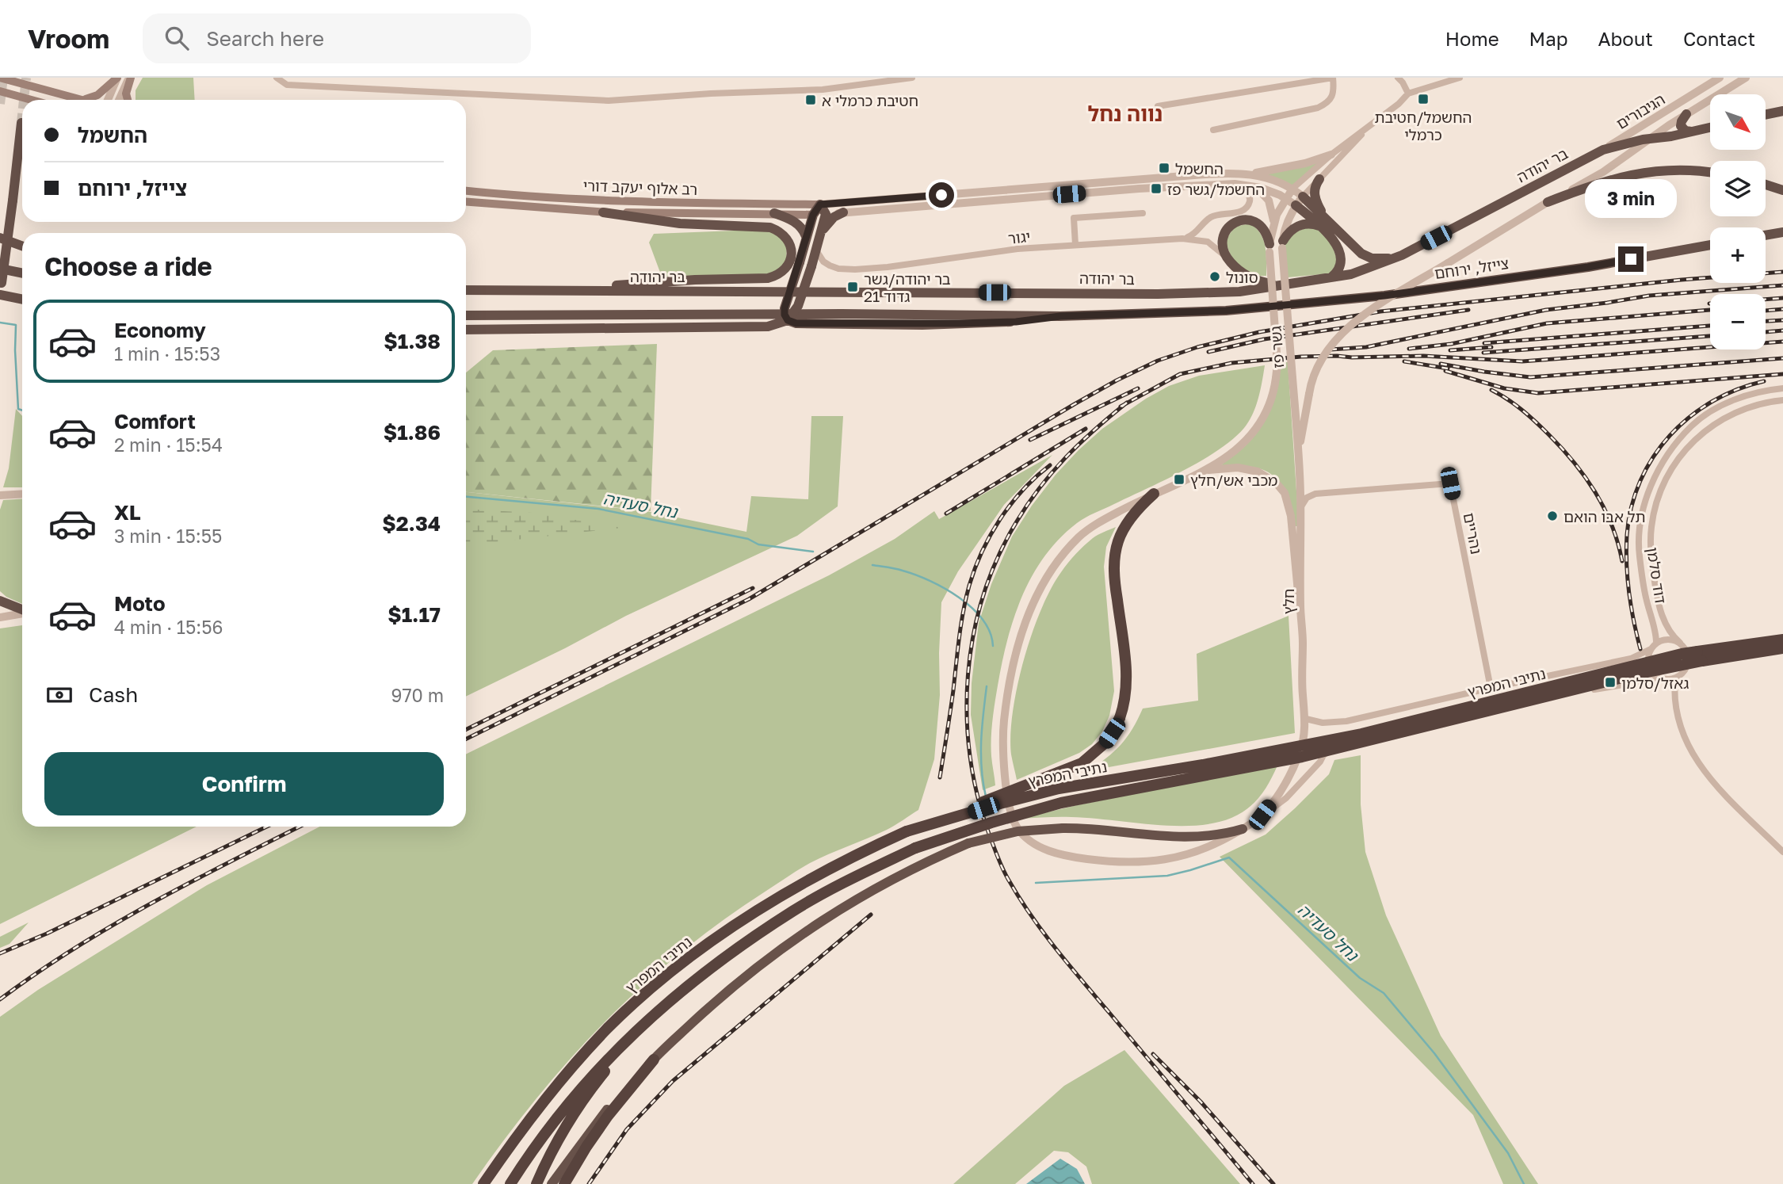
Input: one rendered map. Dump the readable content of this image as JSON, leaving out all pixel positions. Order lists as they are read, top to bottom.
{
  "streets": {
    "highway": ["בר יהודה", "צייזל, ירוחם", "נתיבי המפרץ"],
    "main road": ["רב אלוף יעקב דורי"],
    "street": [
      "הגיבורים",
      "יגור",
      "גשר פז",
      "נהריים",
      "דוד סלמן",
      "חלץ"
    ]
  },
  "crossings": [
    ["הגיבורים", "בר יהודה"],
    ["הגיבורים", "חלץ"],
    ["גשר פז", "חלץ"]
  ],
  "districts": ["נווה נחל"],
  "water": ["נחל סעדיה"],
  "places": {
    "transit": [
      "החשמל/חטיבת כרמלי",
      "חטיבת כרמלי א",
      "החשמל",
      "החשמל/גשר פז",
      "בר יהודה/גשר גדוד 21",
      "מכבי אש/חלץ",
      "גאזל/סלמן"
    ],
    "other": ["סונול", "תל אבו הואם"]
  },
  "north": "bottom right",
  "page": {
    "header": "Vroom",
    "search": "Search here",
    "nav": [
      "Home",
      "Map",
      "About",
      "Contact"
    ],
    "map_buttons": ["+", "−"],
    "banner": ["החשמל", "צייזל, ירוחם"],
    "bubble": "3 min",
    "heading": "Choose a ride",
    "list": [
      {
        "name": "Economy",
        "note": "1 min · 15:53",
        "value": "$1.38"
      },
      {
        "name": "Comfort",
        "note": "2 min · 15:54",
        "value": "$1.86"
      },
      {
        "name": "XL",
        "note": "3 min · 15:55",
        "value": "$2.34"
      },
      {
        "name": "Moto",
        "note": "4 min · 15:56",
        "value": "$1.17"
      }
    ],
    "pay": ["Cash", "970 m"],
    "buttons": "Confirm"
  }
}
